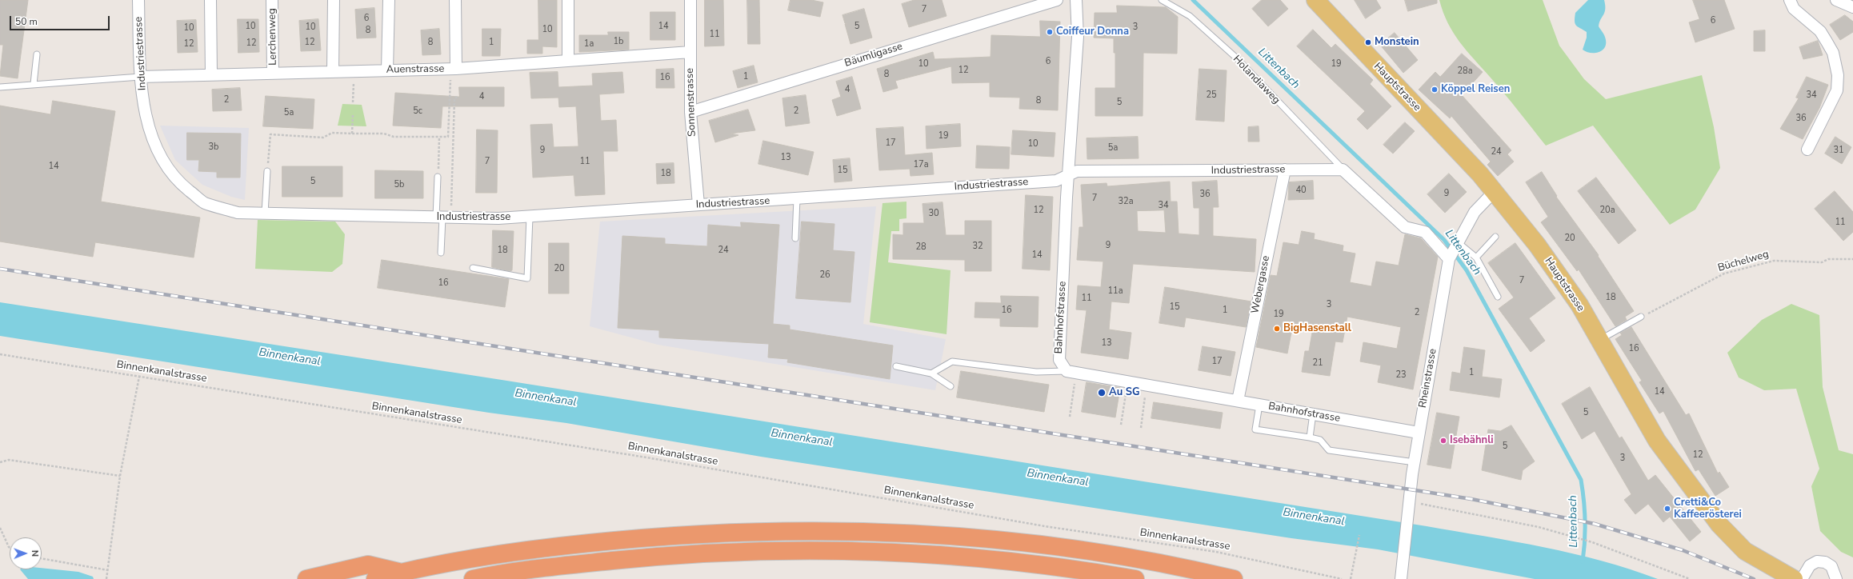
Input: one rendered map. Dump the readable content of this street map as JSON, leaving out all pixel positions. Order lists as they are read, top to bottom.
{
  "streets": {
    "main road": ["Hauptstrasse"],
    "street": [
      "Lerchenweg",
      "Industriestrasse",
      "Bäumligasse",
      "Auenstrasse",
      "Sonnenstrasse",
      "Webergasse",
      "Bahnhofstrasse",
      "Rheinstrasse"
    ],
    "lane": ["Holandiaweg"],
    "path": ["Büchelweg", "Binnenkanalstrasse"]
  },
  "crossings": [
    ["Lerchenweg", "Auenstrasse"],
    ["Industriestrasse", "Auenstrasse"],
    ["Industriestrasse", "Holandiaweg"],
    ["Industriestrasse", "Sonnenstrasse"],
    ["Industriestrasse", "Webergasse"],
    ["Industriestrasse", "Bahnhofstrasse"],
    ["Bäumligasse", "Sonnenstrasse"],
    ["Auenstrasse", "Sonnenstrasse"],
    ["Hauptstrasse", "Rheinstrasse"],
    ["Webergasse", "Bahnhofstrasse"],
    ["Bahnhofstrasse", "Rheinstrasse"]
  ],
  "water": ["Littenbach", "Binnenkanal"],
  "places": [
    "Coiffeur Donna",
    "Monstein",
    "Köppel Reisen",
    "BigHasenstall",
    "Au SG",
    "Isebähnli",
    "Cretti&Co Kaffeerösterei"
  ],
  "house_numbers": [
    "7",
    "6",
    "6",
    "10",
    "14",
    "5",
    "10",
    "3",
    "10",
    "10",
    "8",
    "11",
    "1b",
    "12",
    "8",
    "1",
    "12",
    "12",
    "1a",
    "6",
    "10",
    "19",
    "12",
    "28a",
    "8",
    "1",
    "16",
    "4",
    "25",
    "34",
    "4",
    "2",
    "8",
    "5",
    "5c",
    "2",
    "5a",
    "36",
    "19",
    "17",
    "10",
    "3b",
    "5a",
    "9",
    "31",
    "24",
    "13",
    "7",
    "11",
    "17a",
    "14",
    "15",
    "18",
    "5",
    "5b",
    "40",
    "9",
    "36",
    "7",
    "32a",
    "34",
    "12",
    "20a",
    "30",
    "11",
    "20",
    "9",
    "32",
    "28",
    "18",
    "24",
    "14",
    "20",
    "26",
    "7",
    "16",
    "11a",
    "18",
    "11",
    "3",
    "15",
    "16",
    "1",
    "2",
    "19",
    "13",
    "16",
    "17",
    "21",
    "1",
    "23",
    "14",
    "5",
    "5",
    "12",
    "3"
  ],
  "scale_bar": "50 m",
  "north": "right"
}
